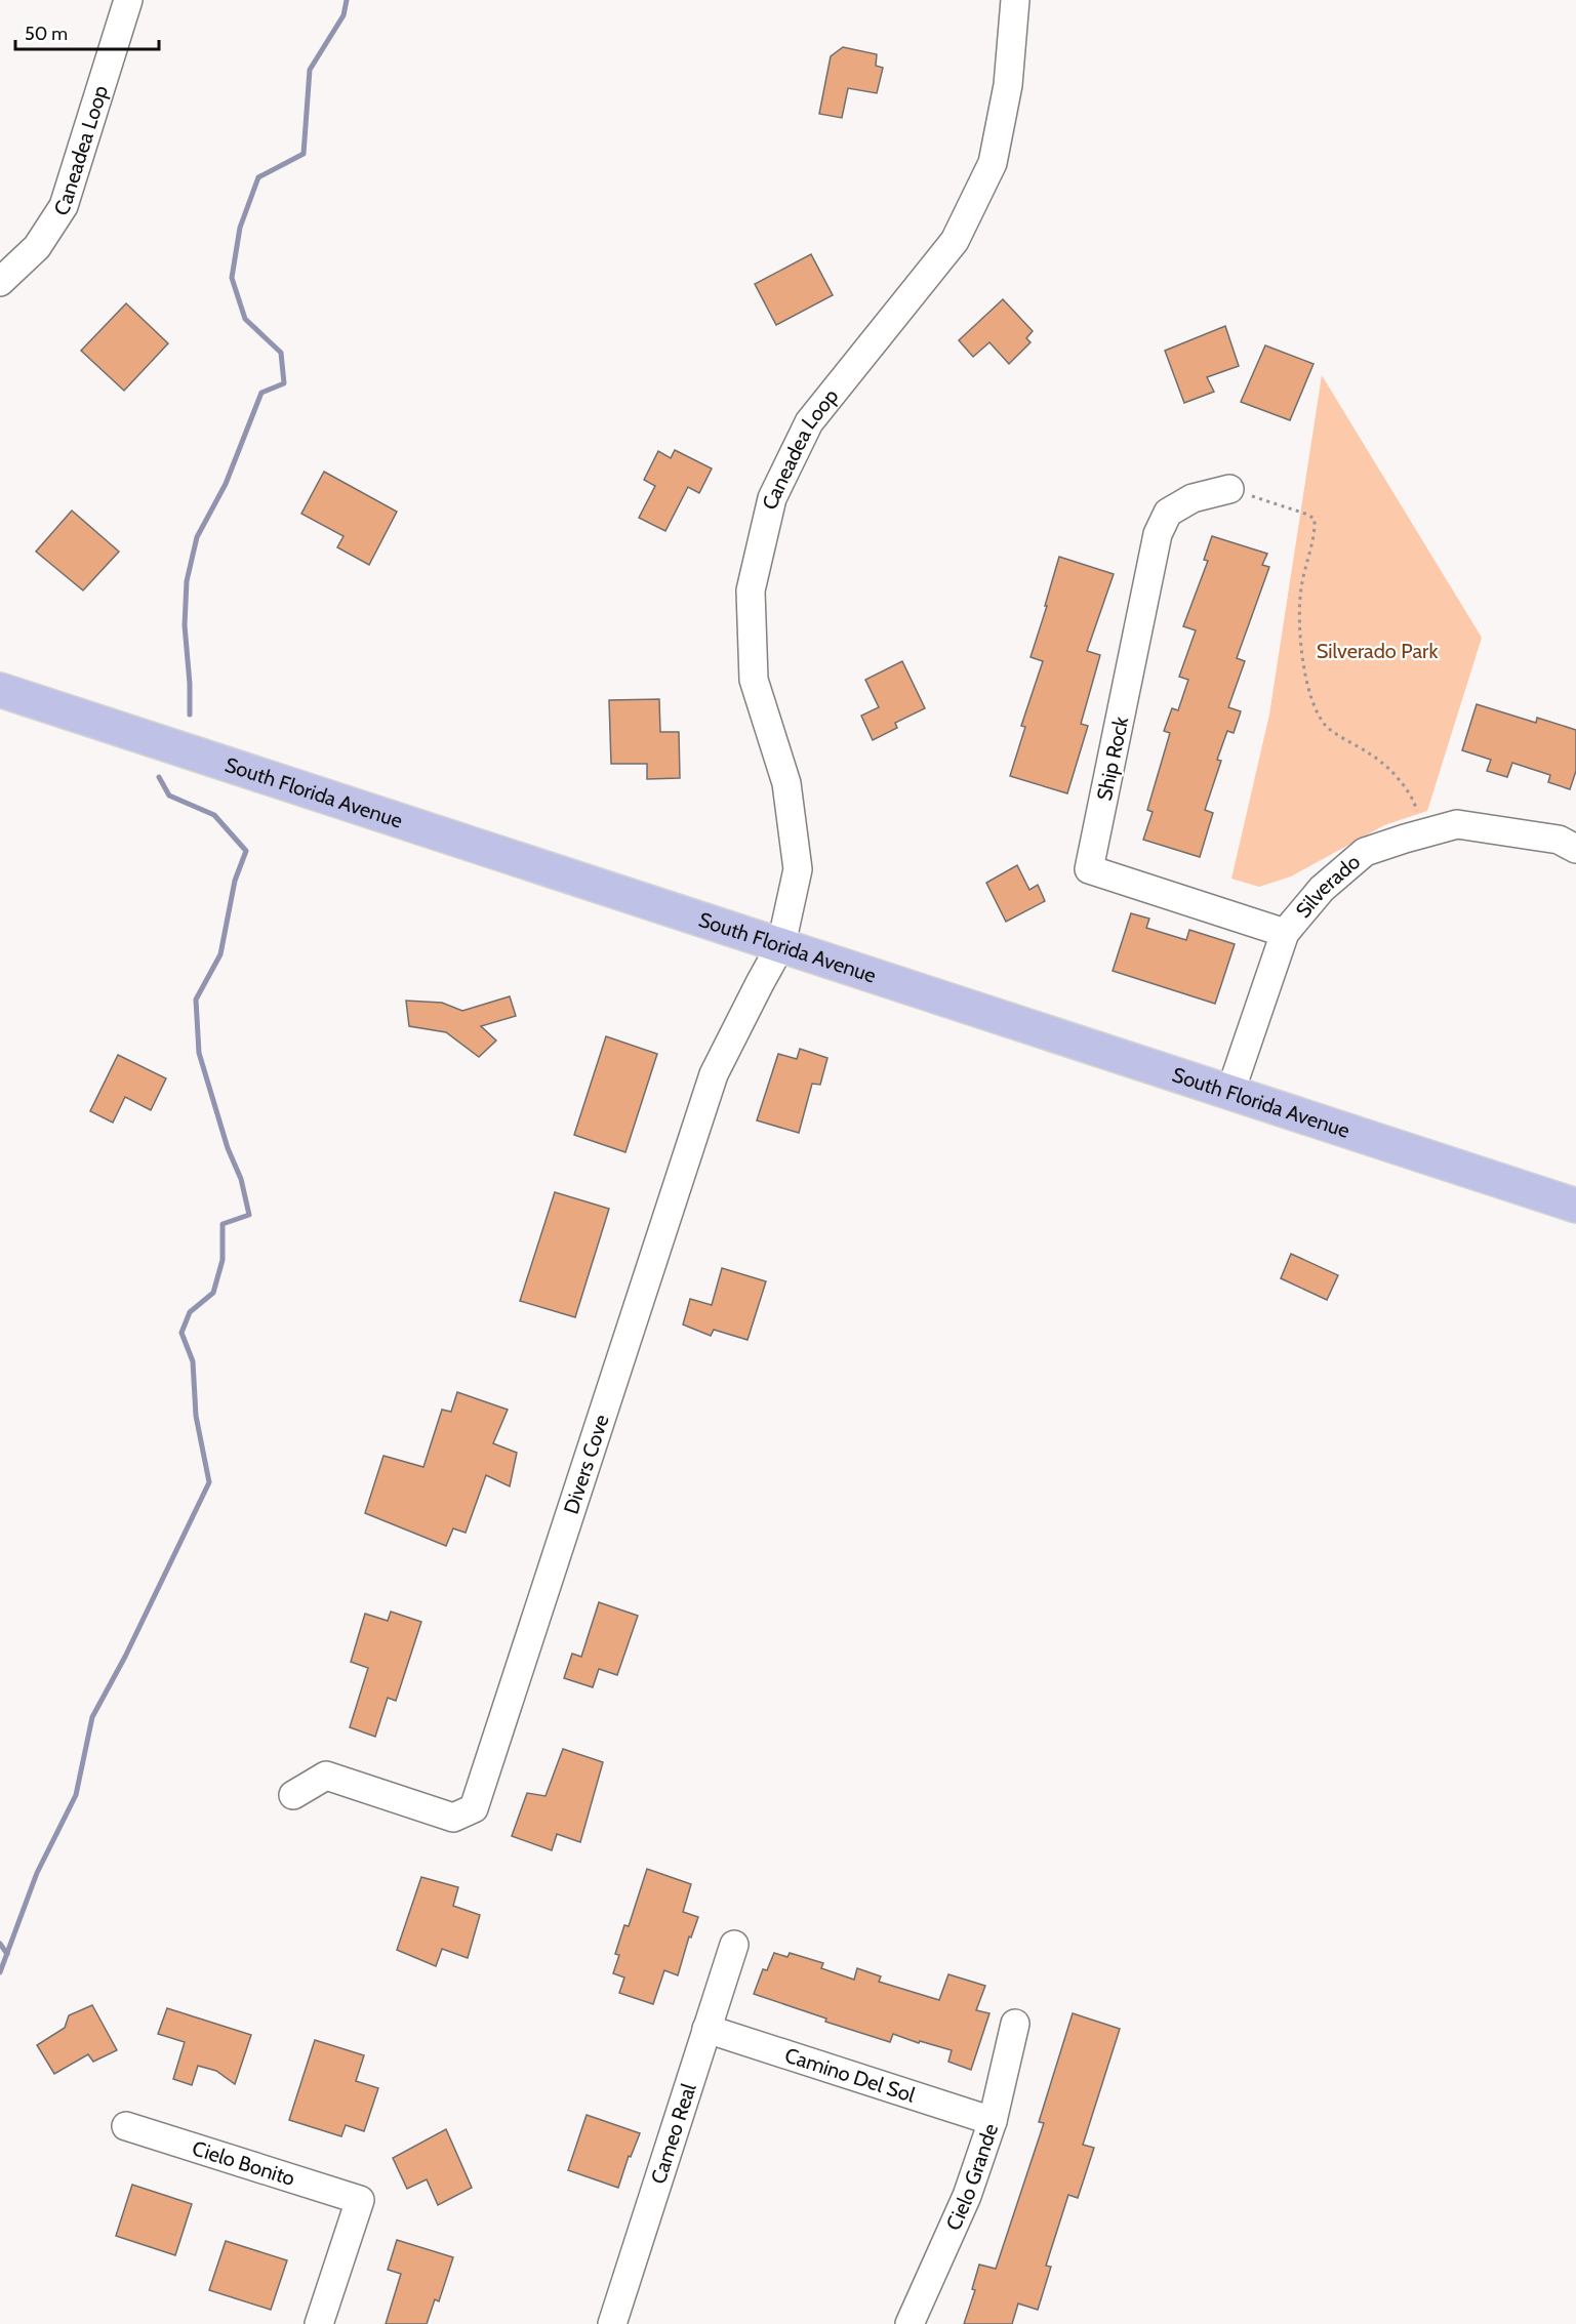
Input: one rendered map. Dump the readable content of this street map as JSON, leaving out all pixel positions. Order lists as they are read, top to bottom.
{
  "streets": {
    "main road": ["South Florida Avenue"],
    "street": [
      "Caneadea Loop",
      "Ship Rock",
      "Silverado",
      "Divers Cove",
      "Camino Del Sol",
      "Cameo Real",
      "Cielo Bonito",
      "Cielo Grande"
    ]
  },
  "crossings": [
    ["Caneadea Loop", "South Florida Avenue"],
    ["Caneadea Loop", "Divers Cove"],
    ["Ship Rock", "Silverado"],
    ["South Florida Avenue", "Silverado"],
    ["South Florida Avenue", "Divers Cove"],
    ["Camino Del Sol", "Cameo Real"],
    ["Camino Del Sol", "Cielo Grande"]
  ],
  "parks": ["Silverado Park"],
  "scale_bar": "50 m"
}
